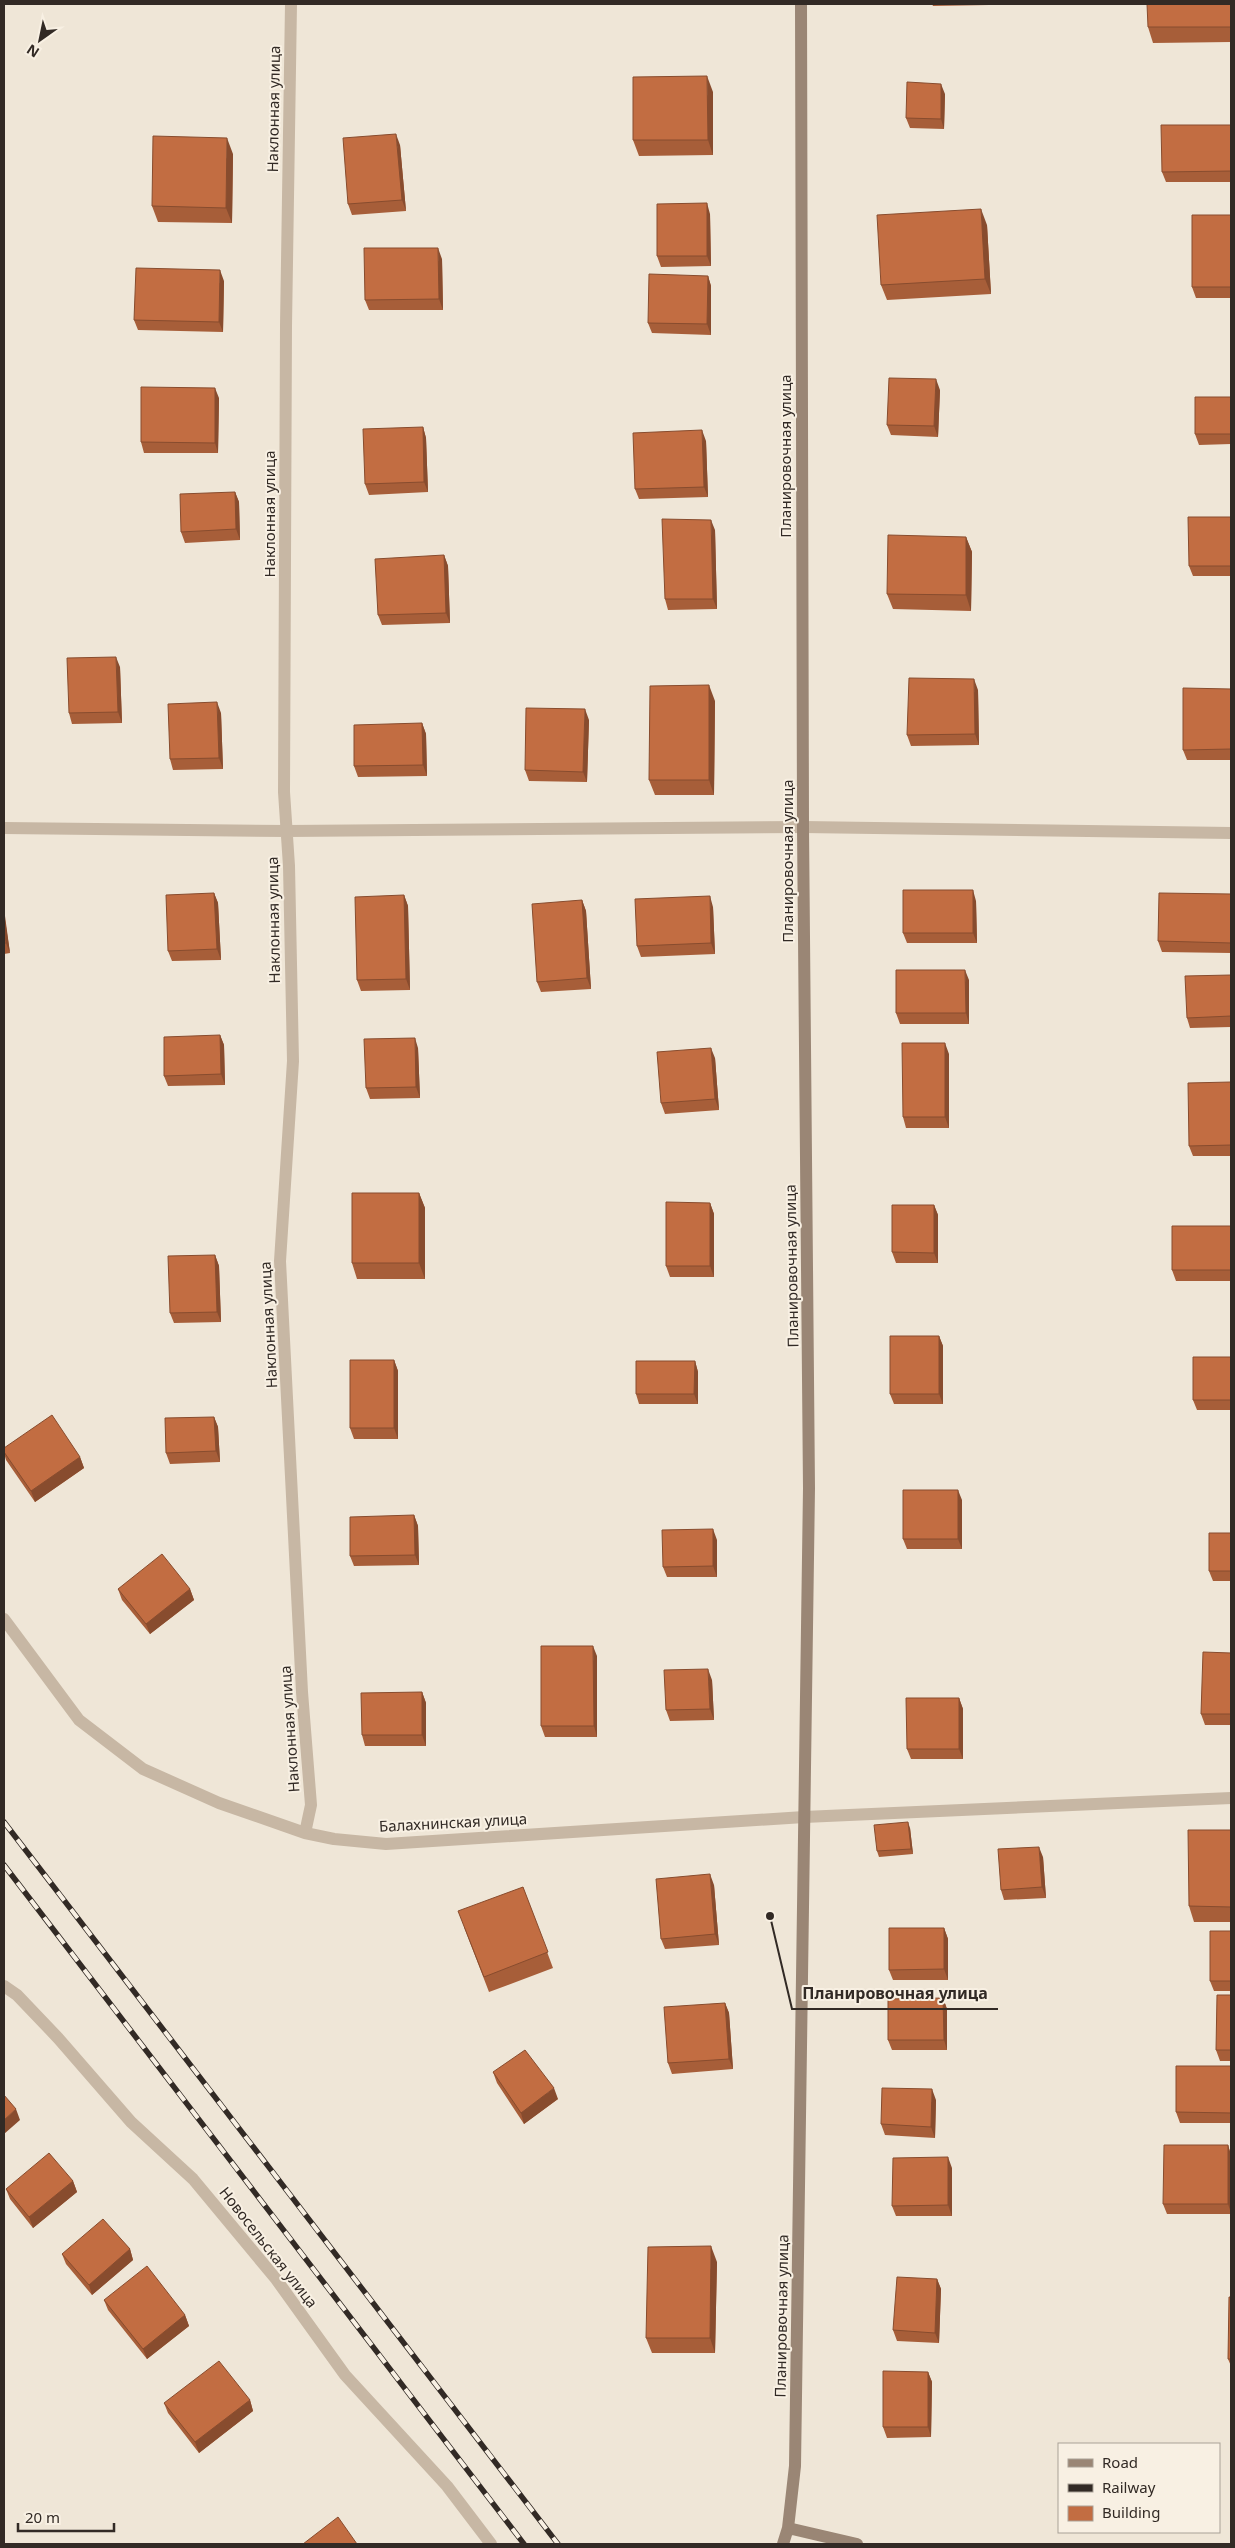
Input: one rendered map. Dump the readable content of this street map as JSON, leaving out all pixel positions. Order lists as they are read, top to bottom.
{
  "streets": {
    "main road": ["Планировочная улица"],
    "street": ["Наклонная улица", "Балахнинская улица", "Новосельская улица"]
  },
  "crossings": [
    ["Наклонная улица", "Балахнинская улица"],
    ["Планировочная улица", "Балахнинская улица"]
  ],
  "places": ["Планировочная улица"],
  "legend": ["Road", "Railway", "Building"],
  "scale_bar": "20 m",
  "north": "bottom left"
}
